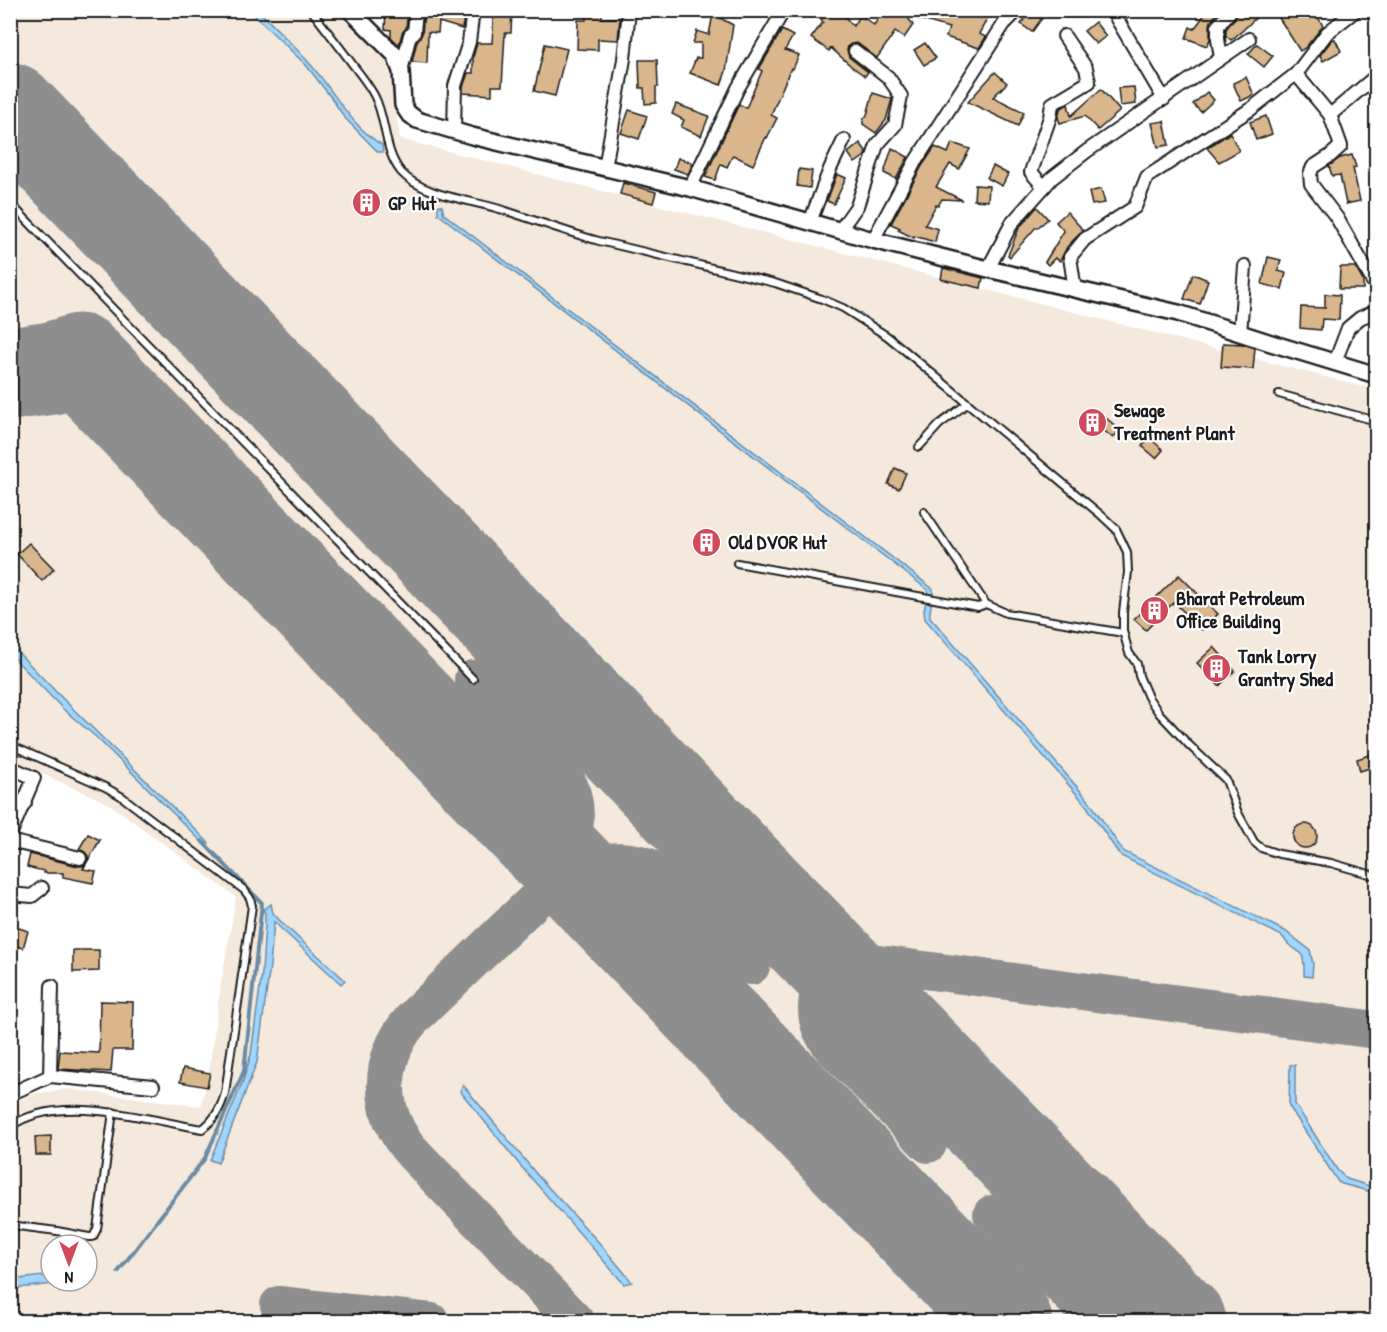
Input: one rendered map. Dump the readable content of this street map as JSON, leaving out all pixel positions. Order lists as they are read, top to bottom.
{
  "places": {
    "building": [
      "GP Hut",
      "Sewage Treatment Plant",
      "Old DVOR Hut",
      "Bharat Petroleum Office Building",
      "Tank Lorry Grantry Shed"
    ]
  },
  "north": "bottom"
}
